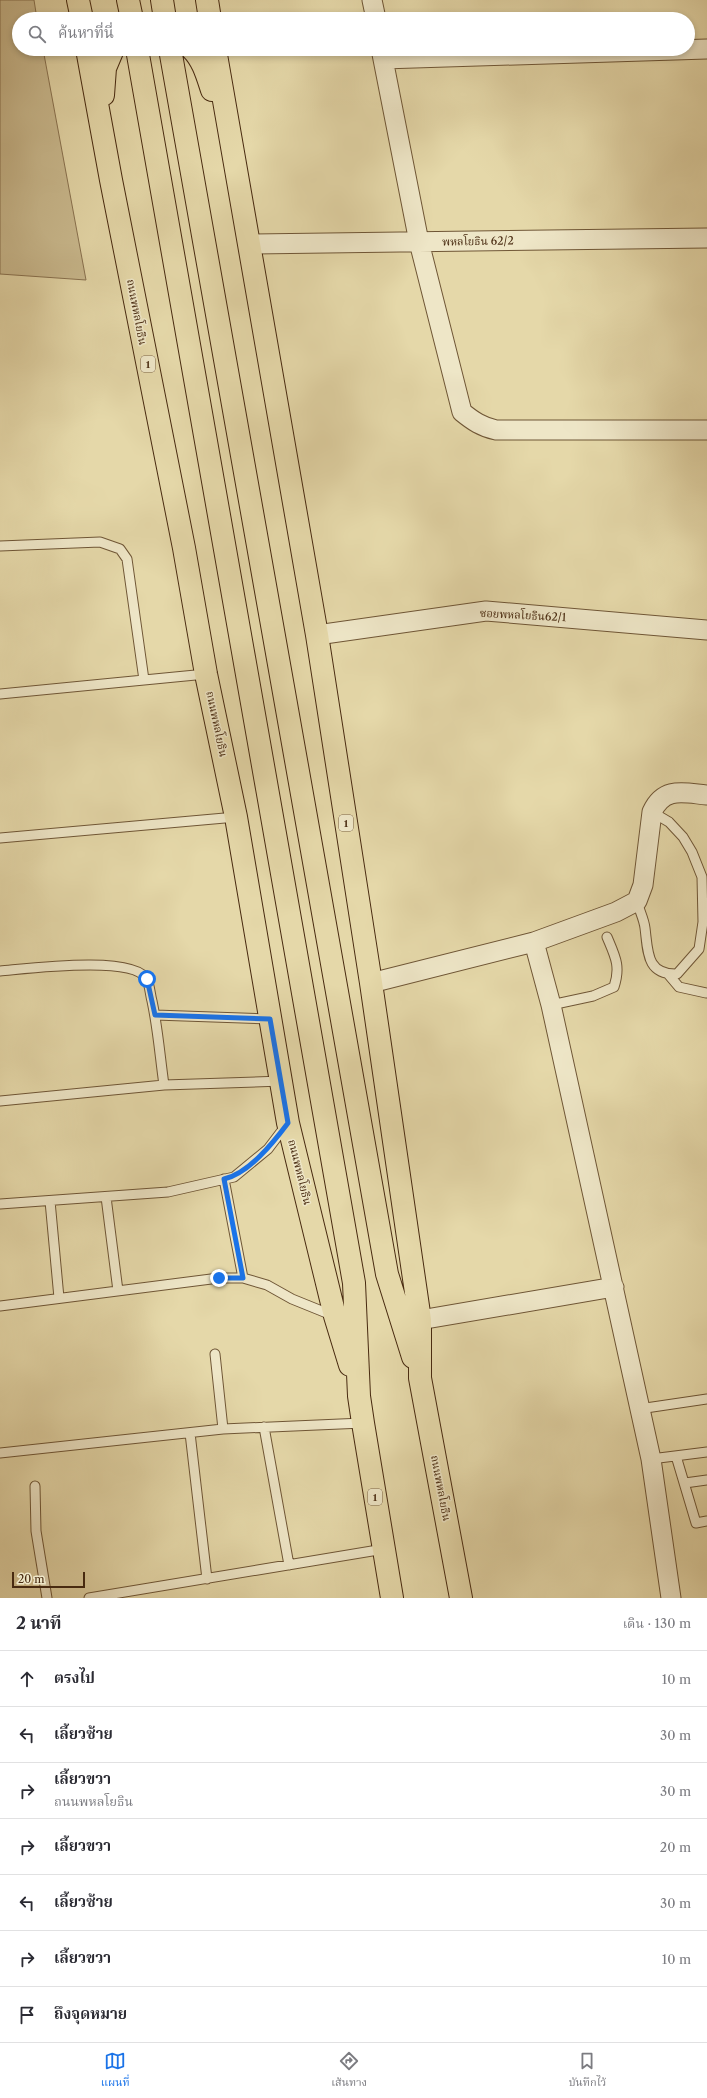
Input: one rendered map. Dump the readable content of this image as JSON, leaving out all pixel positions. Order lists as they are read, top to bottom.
{
  "streets": {
    "main road": ["ถนนพหลโยธิน", "1"],
    "street": ["พหลโยธิน 62/2", "ซอยพหลโยธิน62/1"]
  },
  "crossings": [
    ["พหลโยธิน 62/2", "ถนนพหลโยธิน"],
    ["ถนนพหลโยธิน", "ซอยพหลโยธิน62/1"]
  ],
  "scale_bar": "20 m",
  "page": {
    "search": "ค้นหาที่นี่",
    "scale": "20 m",
    "heading": ["2 นาที", "เดิน · 130 m"],
    "list": [
      ["ตรงไป", "10 m"],
      ["เลี้ยวซ้าย", "30 m"],
      ["เลี้ยวขวา", "ถนนพหลโยธิน", "30 m"],
      ["เลี้ยวขวา", "20 m"],
      ["เลี้ยวซ้าย", "30 m"],
      ["เลี้ยวขวา", "10 m"],
      "ถึงจุดหมาย"
    ],
    "nav": ["แผนที่", "เส้นทาง", "บันทึกไว้"]
  }
}
